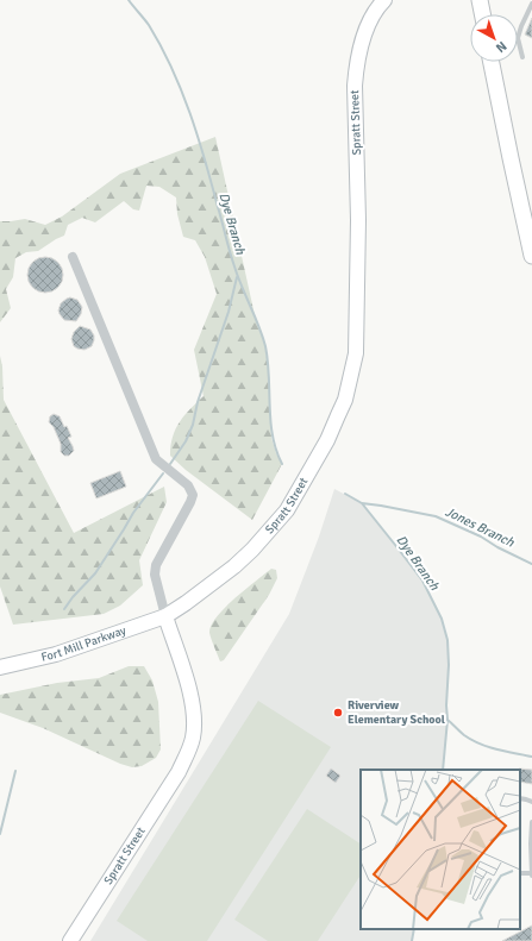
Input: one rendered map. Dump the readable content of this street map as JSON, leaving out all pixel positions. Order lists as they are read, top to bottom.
{
  "streets": {
    "main road": ["Spratt Street", "Fort Mill Parkway"]
  },
  "crossings": [
    ["Spratt Street", "Fort Mill Parkway"]
  ],
  "water": ["Dye Branch", "Jones Branch"],
  "places": ["Riverview Elementary School"],
  "north": "bottom right"
}
